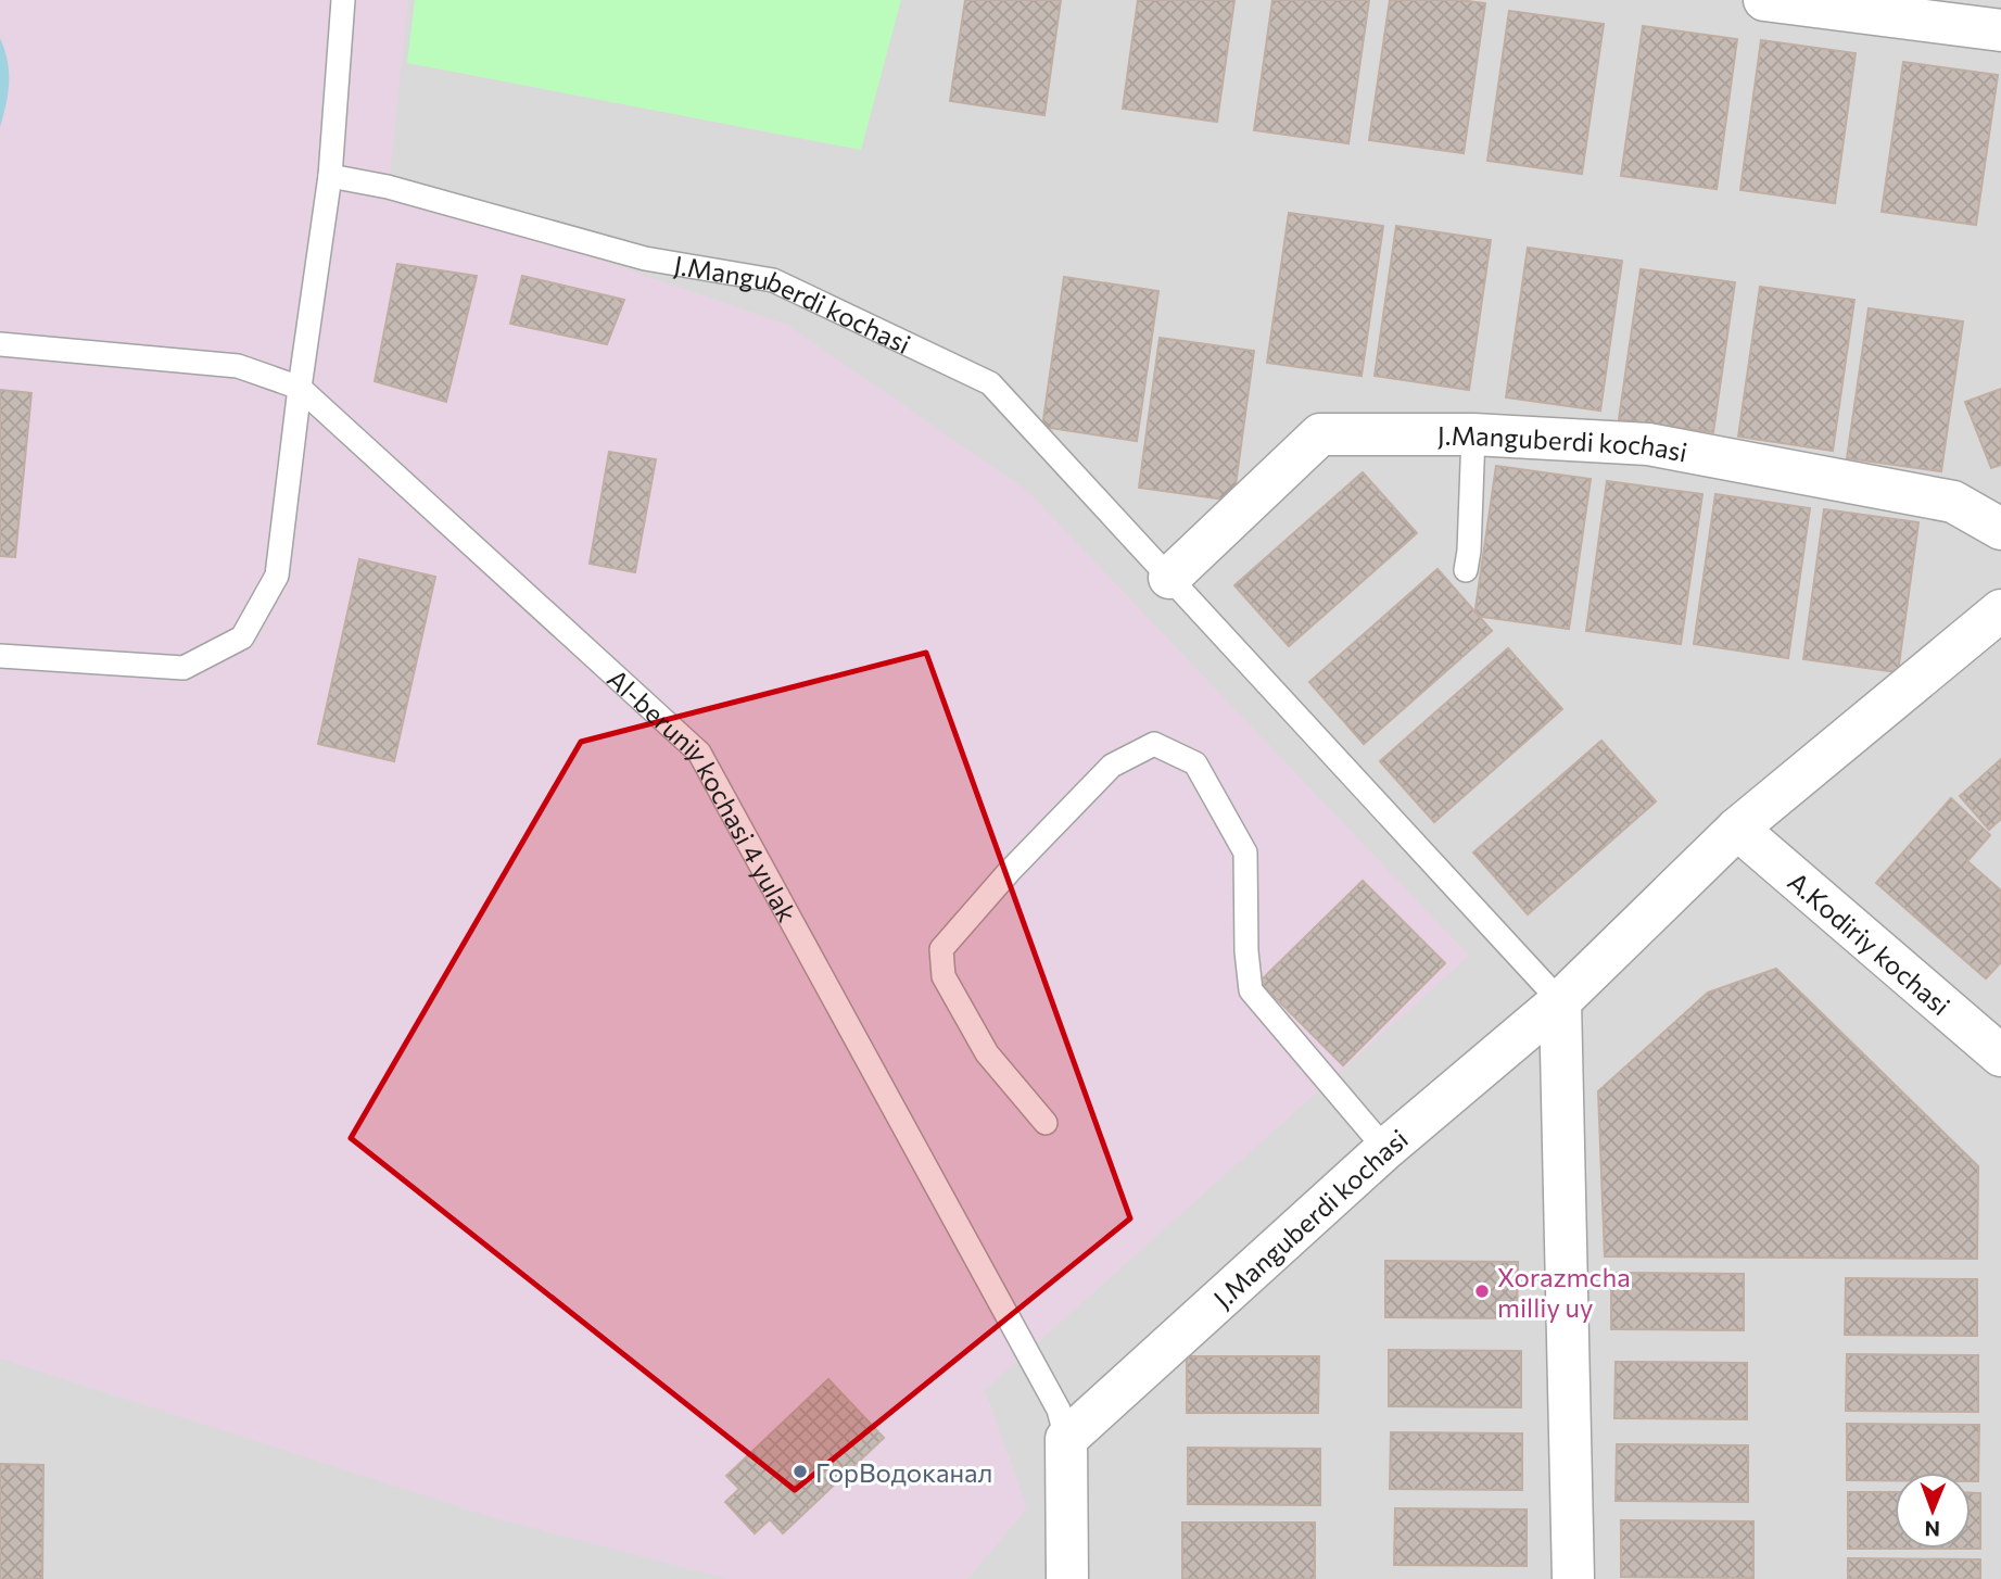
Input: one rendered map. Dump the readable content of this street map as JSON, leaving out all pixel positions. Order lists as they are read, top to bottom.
{
  "streets": {
    "street": ["J.Manguberdi kochasi", "Al-beruniy kochasi 4 yulak", "A.Kodiriy kochasi"]
  },
  "crossings": [
    ["J.Manguberdi kochasi", "Al-beruniy kochasi 4 yulak"],
    ["J.Manguberdi kochasi", "A.Kodiriy kochasi"]
  ],
  "places": ["Xorazmcha milliy uy", "ГорВодоканал"],
  "north": "bottom"
}
